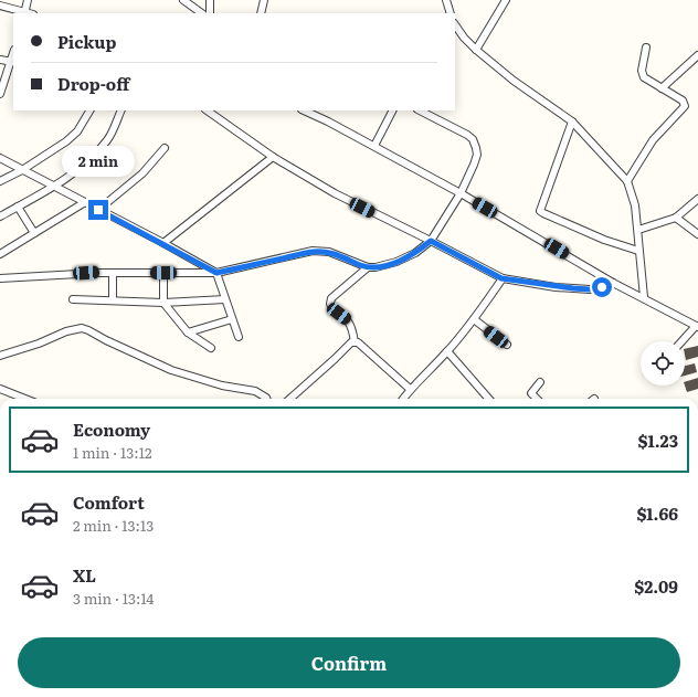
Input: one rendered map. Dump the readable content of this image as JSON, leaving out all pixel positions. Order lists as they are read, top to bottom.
{
  "page": {
    "banner": ["Pickup", "Drop-off"],
    "bubble": "2 min",
    "list": [
      {
        "name": "Economy",
        "note": "1 min · 13:12",
        "value": "$1.23"
      },
      {
        "name": "Comfort",
        "note": "2 min · 13:13",
        "value": "$1.66"
      },
      {
        "name": "XL",
        "note": "3 min · 13:14",
        "value": "$2.09"
      }
    ],
    "buttons": "Confirm"
  }
}
